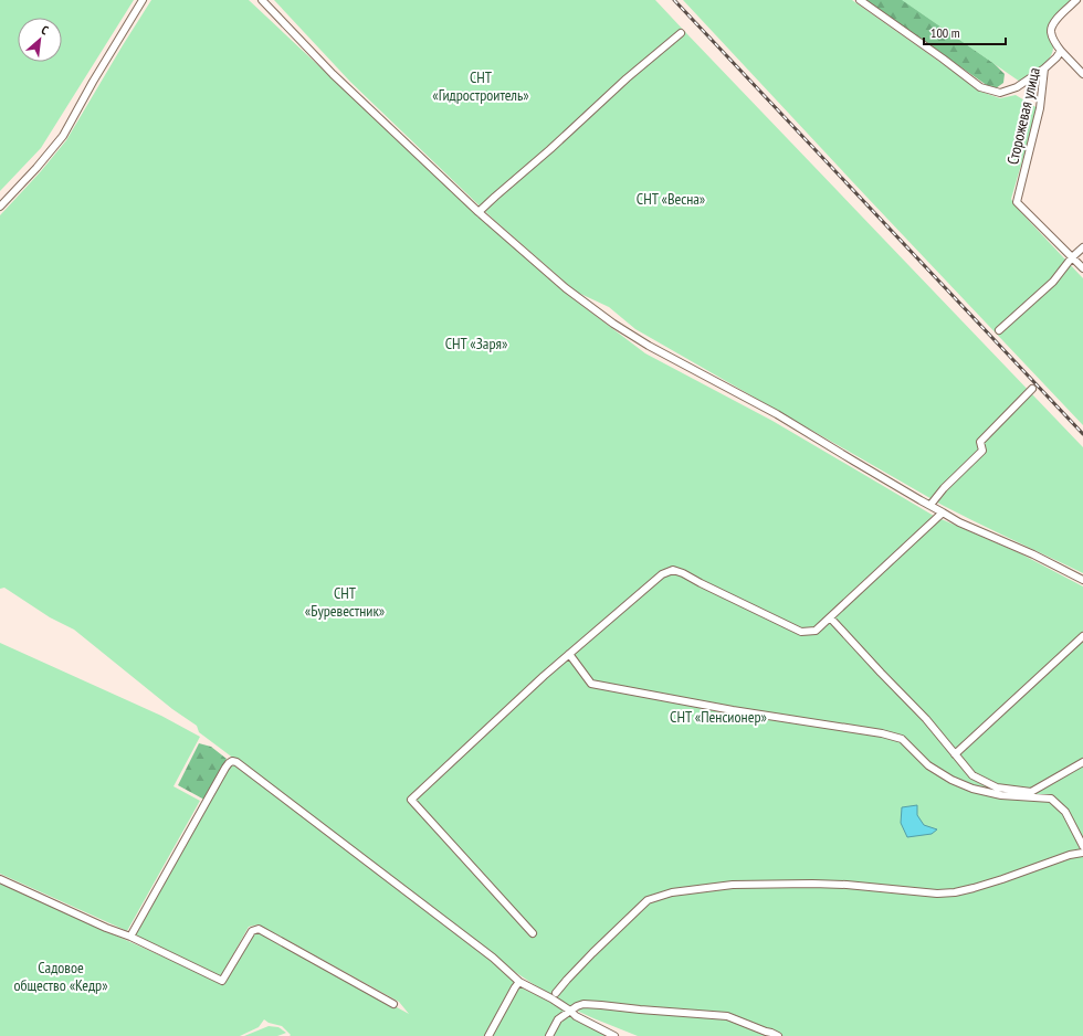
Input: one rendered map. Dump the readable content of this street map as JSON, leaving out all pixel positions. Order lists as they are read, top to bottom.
{
  "streets": {
    "street": ["Сторожевая улица"]
  },
  "parks": [
    "СНТ «Гидростроитель»",
    "СНТ «Весна»",
    "СНТ «Заря»",
    "СНТ «Буревестник»",
    "СНТ «Пенсионер»",
    "Садовое общество «Кедр»"
  ],
  "scale_bar": "100 m",
  "north": "top right"
}
